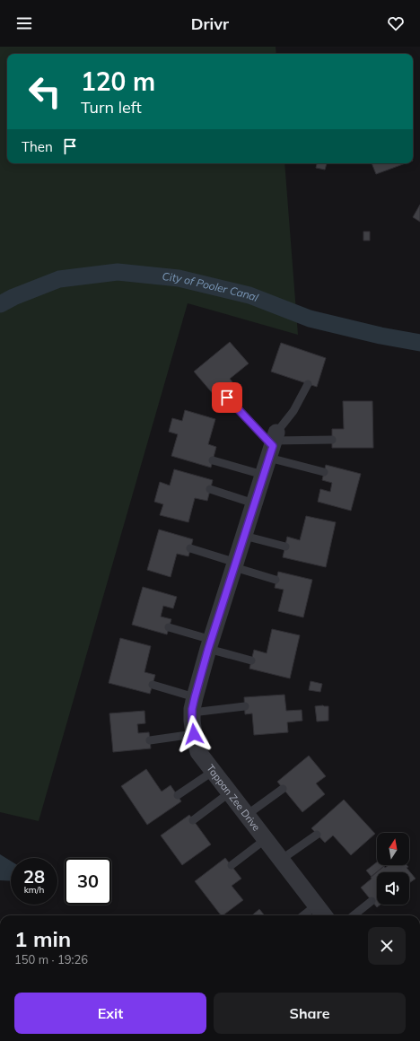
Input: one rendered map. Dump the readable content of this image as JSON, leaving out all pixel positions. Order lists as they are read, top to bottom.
{
  "streets": {
    "street": ["Tappan Zee Drive"]
  },
  "water": ["City of Pooler Canal"],
  "north": "top",
  "page": {
    "header": "Drivr",
    "turn": ["120 m", "Turn left"],
    "then": "Then",
    "speed": "28 km/h",
    "limit": "30",
    "heading": ["1 min", "150 m · 19:26"],
    "buttons": ["Exit", "Share"]
  }
}
